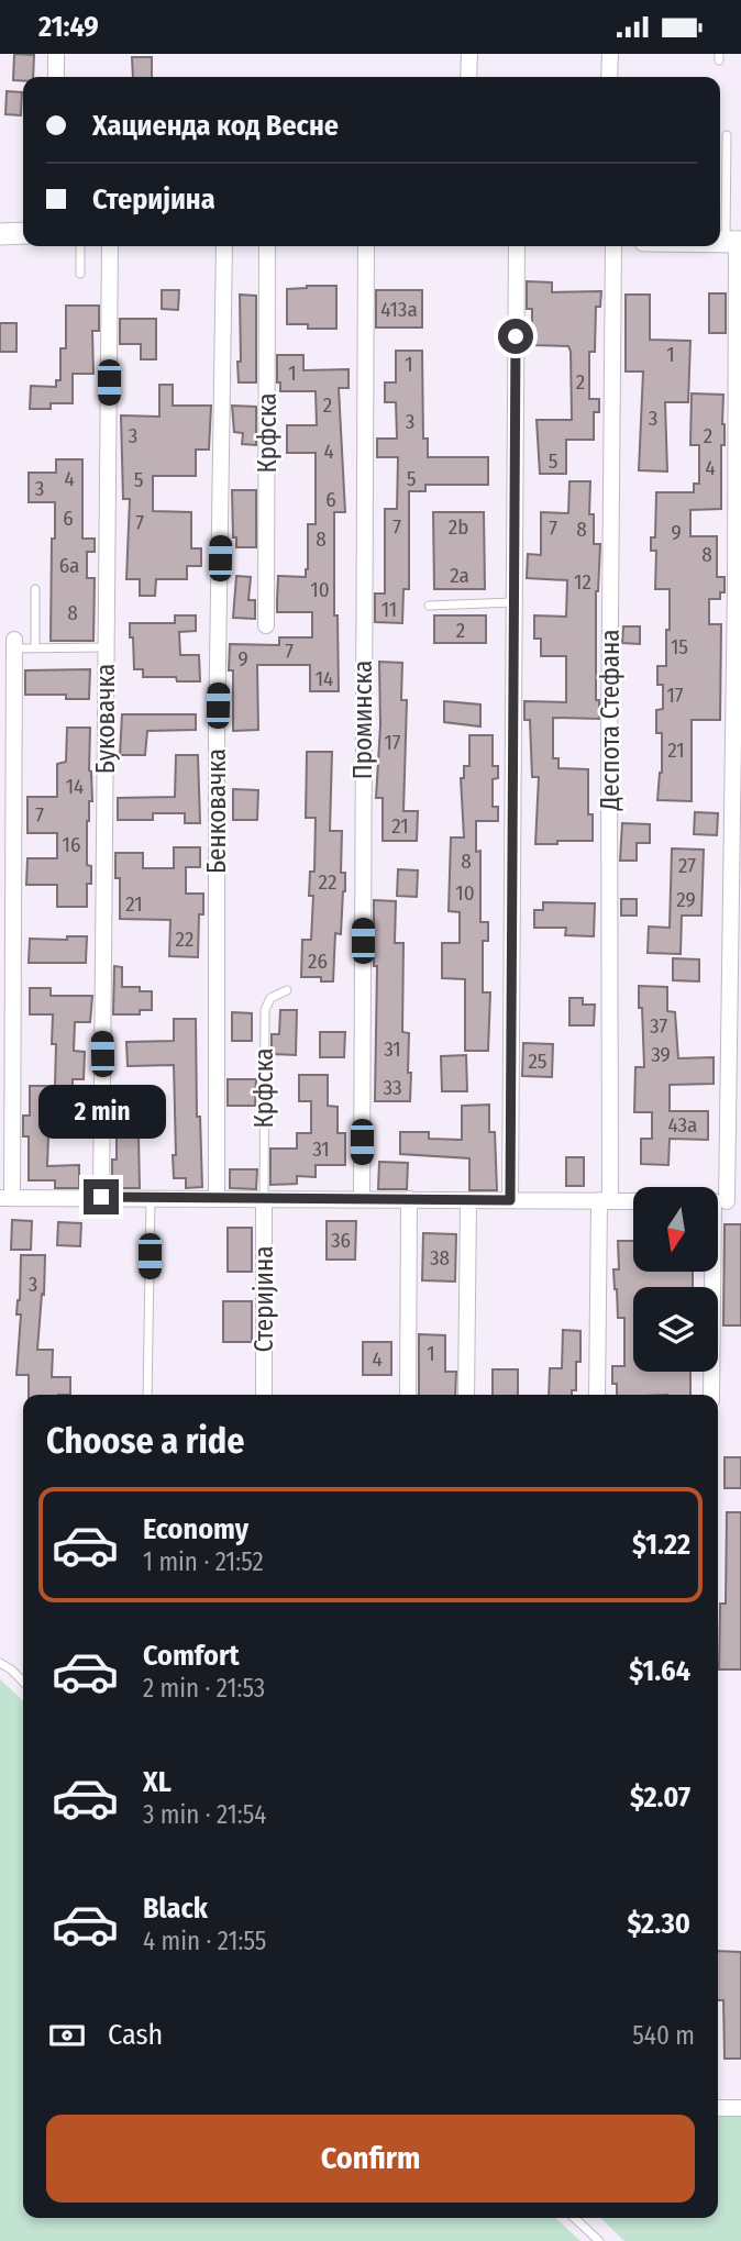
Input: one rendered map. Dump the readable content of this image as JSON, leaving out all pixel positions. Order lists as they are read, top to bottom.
{
  "streets": {
    "street": [
      "Крфска",
      "Буковачка",
      "Проминска",
      "Деспота Стефана",
      "Бенковачка",
      "Стеријина"
    ]
  },
  "crossings": [
    ["Крфска", "Стеријина"]
  ],
  "house_numbers": [
    "413a",
    "1",
    "1",
    "1",
    "2",
    "2",
    "3",
    "3",
    "3",
    "2",
    "4",
    "5",
    "4",
    "4",
    "5",
    "5",
    "3",
    "6",
    "6",
    "7",
    "7",
    "2b",
    "7",
    "8",
    "9",
    "8",
    "8",
    "6a",
    "2a",
    "12",
    "10",
    "11",
    "8",
    "2",
    "15",
    "7",
    "9",
    "14",
    "17",
    "17",
    "21",
    "14",
    "7",
    "21",
    "16",
    "8",
    "27",
    "22",
    "10",
    "29",
    "21",
    "22",
    "26",
    "37",
    "31",
    "39",
    "25",
    "33",
    "43a",
    "31",
    "36",
    "38",
    "3",
    "1",
    "4"
  ],
  "north": "bottom",
  "page": {
    "status": "21:49",
    "banner": ["Хациенда код Весне", "Стеријина"],
    "bubble": "2 min",
    "heading": "Choose a ride",
    "list": [
      {
        "name": "Economy",
        "note": "1 min · 21:52",
        "value": "$1.22"
      },
      {
        "name": "Comfort",
        "note": "2 min · 21:53",
        "value": "$1.64"
      },
      {
        "name": "XL",
        "note": "3 min · 21:54",
        "value": "$2.07"
      },
      {
        "name": "Black",
        "note": "4 min · 21:55",
        "value": "$2.30"
      }
    ],
    "pay": ["Cash", "540 m"],
    "buttons": "Confirm"
  }
}
